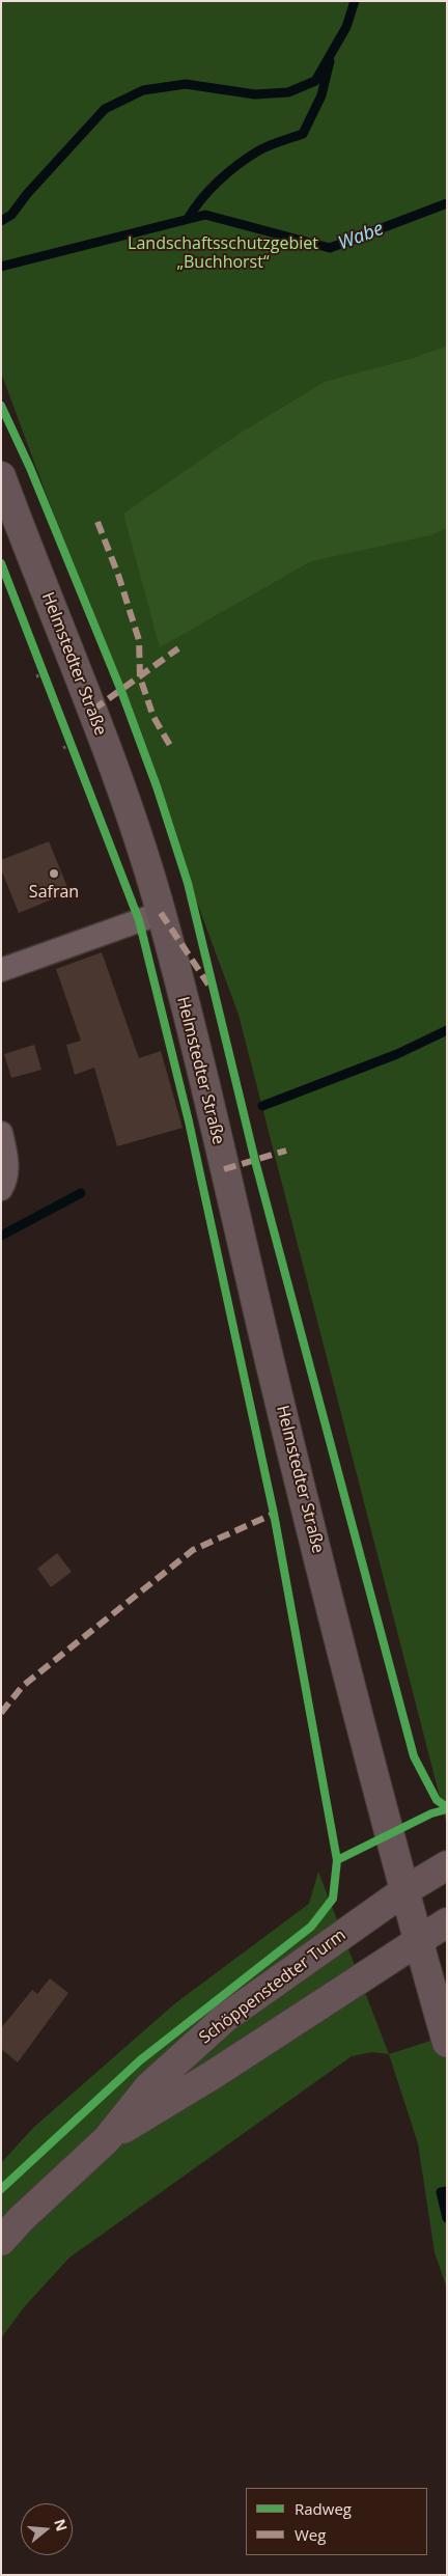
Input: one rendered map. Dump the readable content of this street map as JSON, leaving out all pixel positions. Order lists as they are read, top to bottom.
{
  "streets": {
    "street": ["Helmstedter Straße", "Schöppenstedter Turm"]
  },
  "crossings": [
    ["Helmstedter Straße", "Schöppenstedter Turm"]
  ],
  "water": ["Wabe"],
  "parks": ["Landschaftsschutzgebiet „Buchhorst“"],
  "places": ["Safran"],
  "legend": ["Radweg", "Weg"],
  "north": "right"
}
